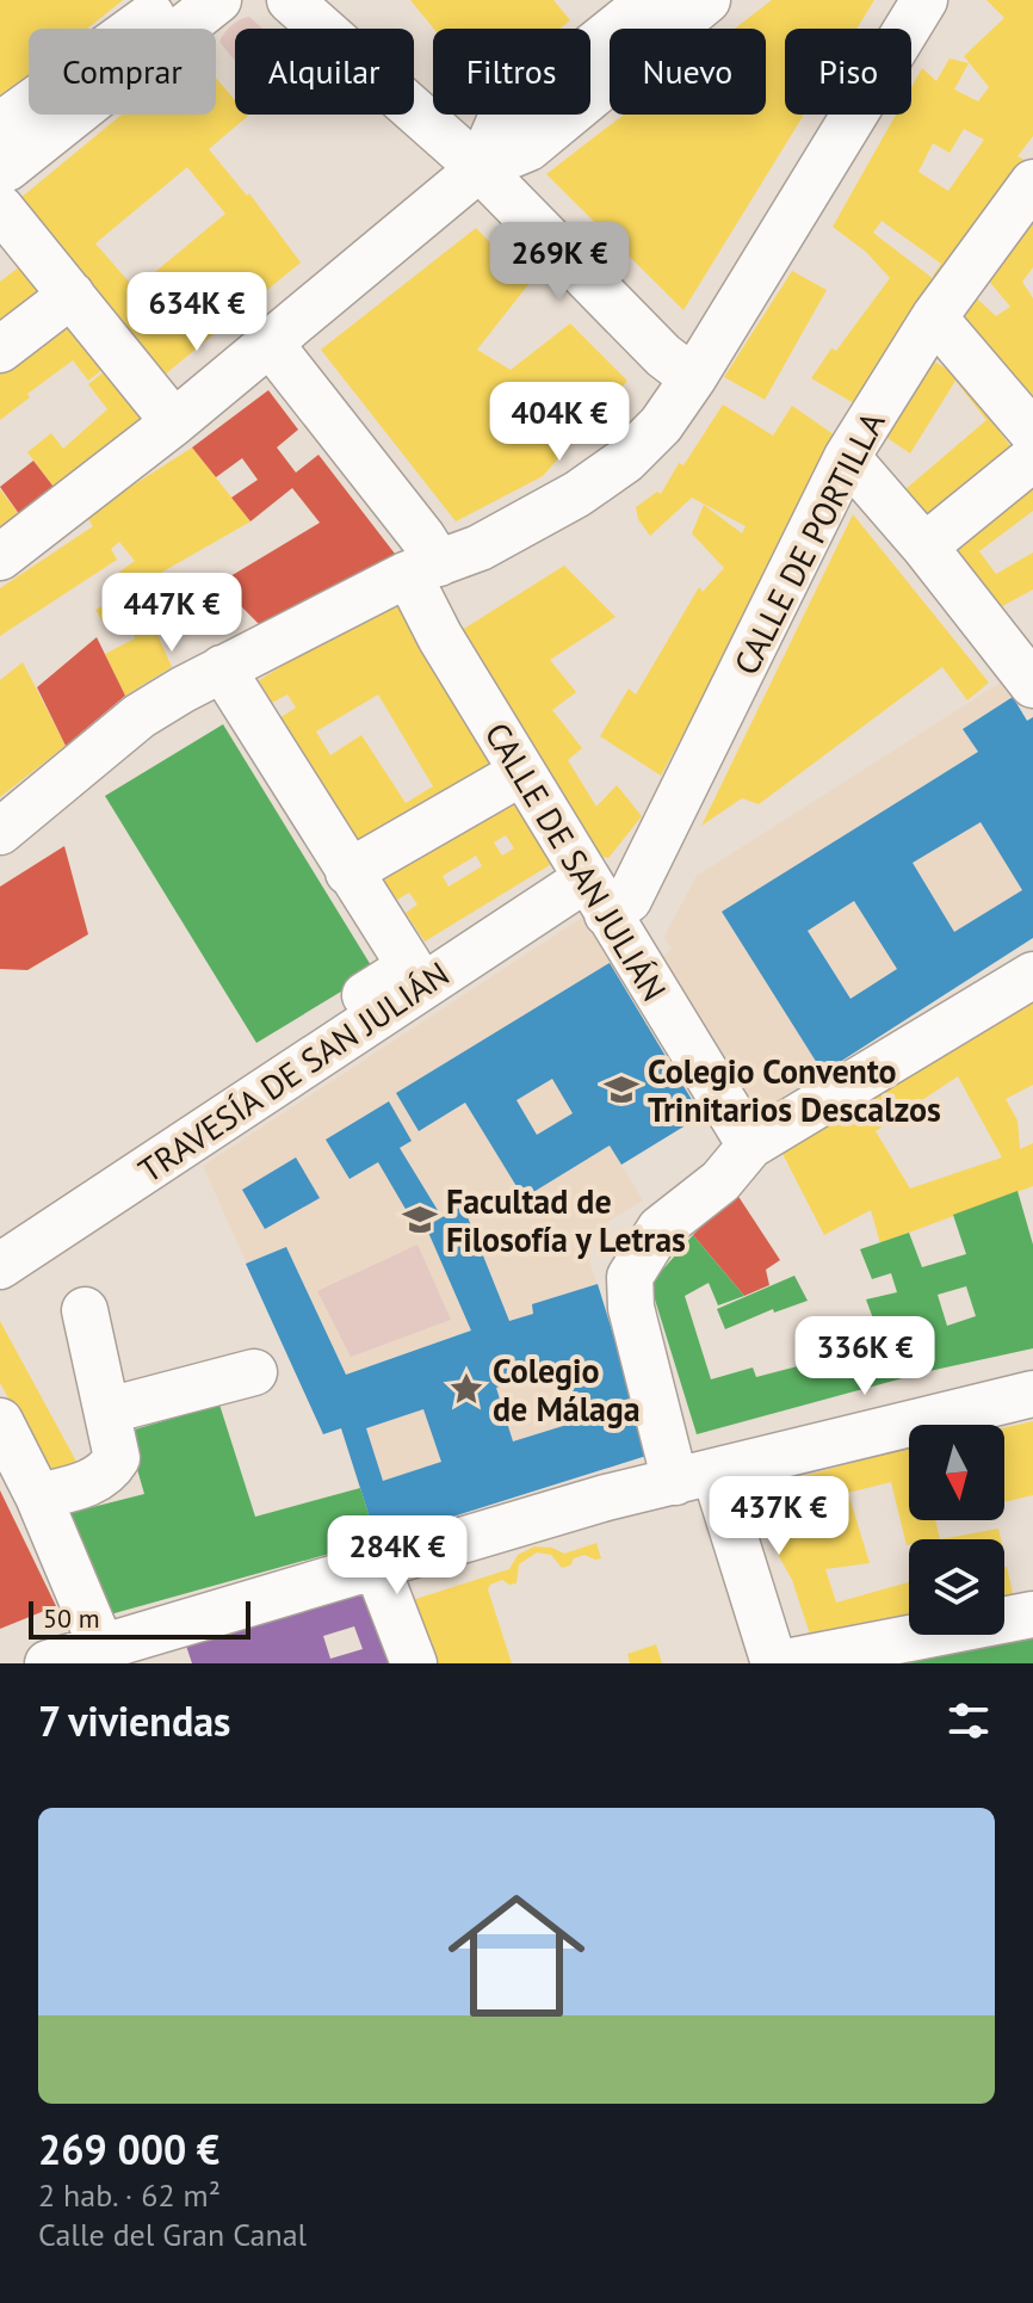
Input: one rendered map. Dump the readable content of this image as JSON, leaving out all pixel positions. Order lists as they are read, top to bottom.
{
  "streets": {
    "street": ["CALLE DE PORTILLA", "CALLE DE SAN JULIÁN", "TRAVESÍA DE SAN JULIÁN"]
  },
  "crossings": [
    ["CALLE DE PORTILLA", "CALLE DE SAN JULIÁN"],
    ["CALLE DE PORTILLA", "TRAVESÍA DE SAN JULIÁN"],
    ["CALLE DE SAN JULIÁN", "TRAVESÍA DE SAN JULIÁN"]
  ],
  "places": {
    "school or university": ["Colegio Convento Trinitarios Descalzos", "Facultad de Filosofía y Letras"],
    "place": ["Colegio de Málaga"]
  },
  "scale_bar": "50 m",
  "north": "bottom",
  "page": {
    "chip": [
      "Comprar",
      "Alquilar",
      "Filtros",
      "Nuevo",
      "Piso"
    ],
    "price": [
      "269K €",
      "634K €",
      "404K €",
      "447K €",
      "336K €",
      "437K €",
      "284K €"
    ],
    "scale": "50 m",
    "heading": "7 viviendas",
    "list": [
      {
        "name": "269 000 €",
        "note": "2 hab. · 62 m² · Calle del Gran Canal"
      }
    ]
  }
}
